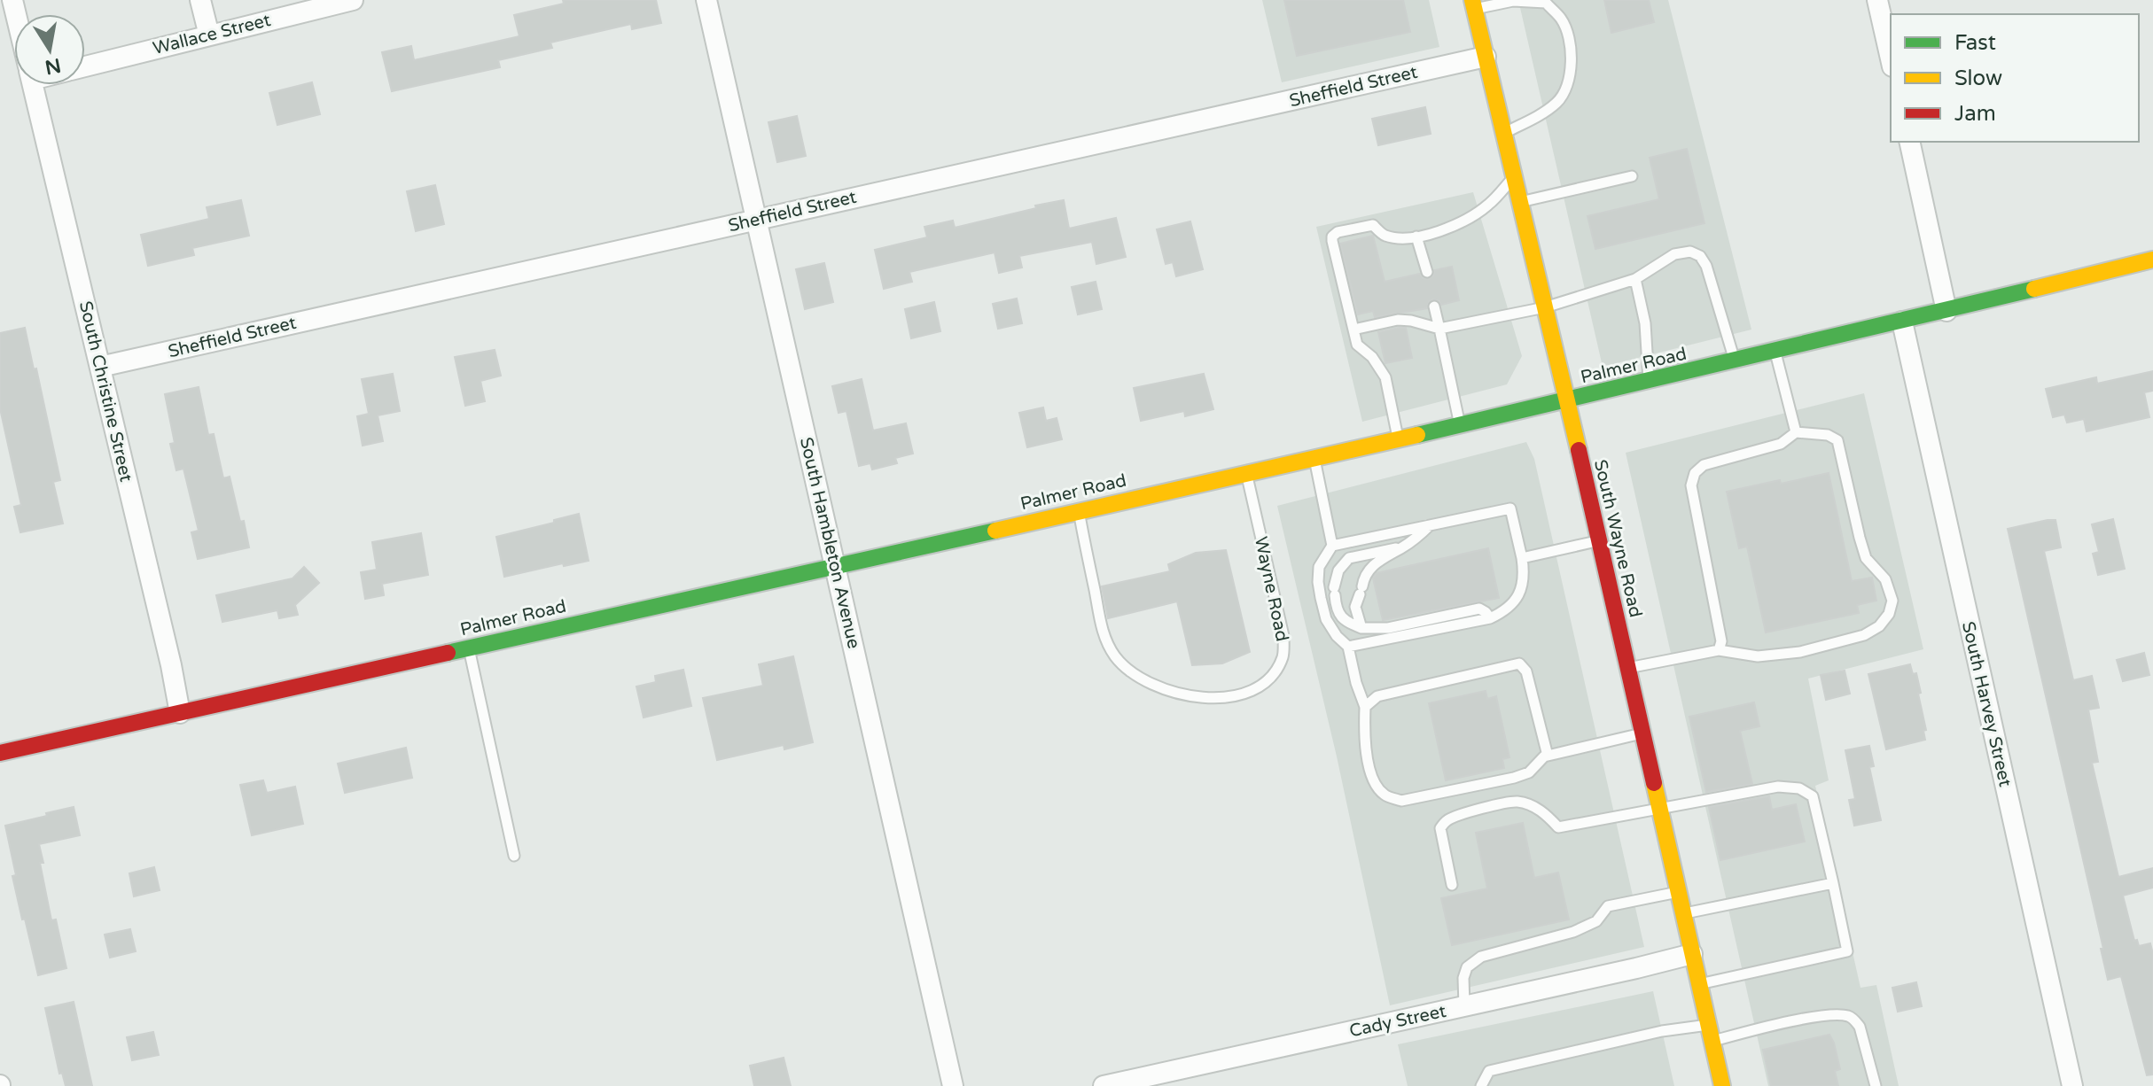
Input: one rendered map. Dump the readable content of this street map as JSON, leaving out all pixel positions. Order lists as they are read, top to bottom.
{
  "streets": {
    "street": [
      "Wallace Street",
      "Sheffield Street",
      "Palmer Road",
      "South Christine Street",
      "South Wayne Road",
      "South Hambleton Avenue",
      "South Harvey Street",
      "Cady Street"
    ],
    "lane": ["Wayne Road"]
  },
  "crossings": [
    ["Sheffield Street", "South Christine Street"],
    ["Sheffield Street", "South Wayne Road"],
    ["Sheffield Street", "South Hambleton Avenue"],
    ["Palmer Road", "South Christine Street"],
    ["Palmer Road", "South Wayne Road"],
    ["Palmer Road", "South Hambleton Avenue"],
    ["Palmer Road", "Wayne Road"],
    ["Palmer Road", "South Harvey Street"],
    ["South Wayne Road", "Cady Street"]
  ],
  "legend": ["Fast", "Slow", "Jam"],
  "north": "bottom"
}
